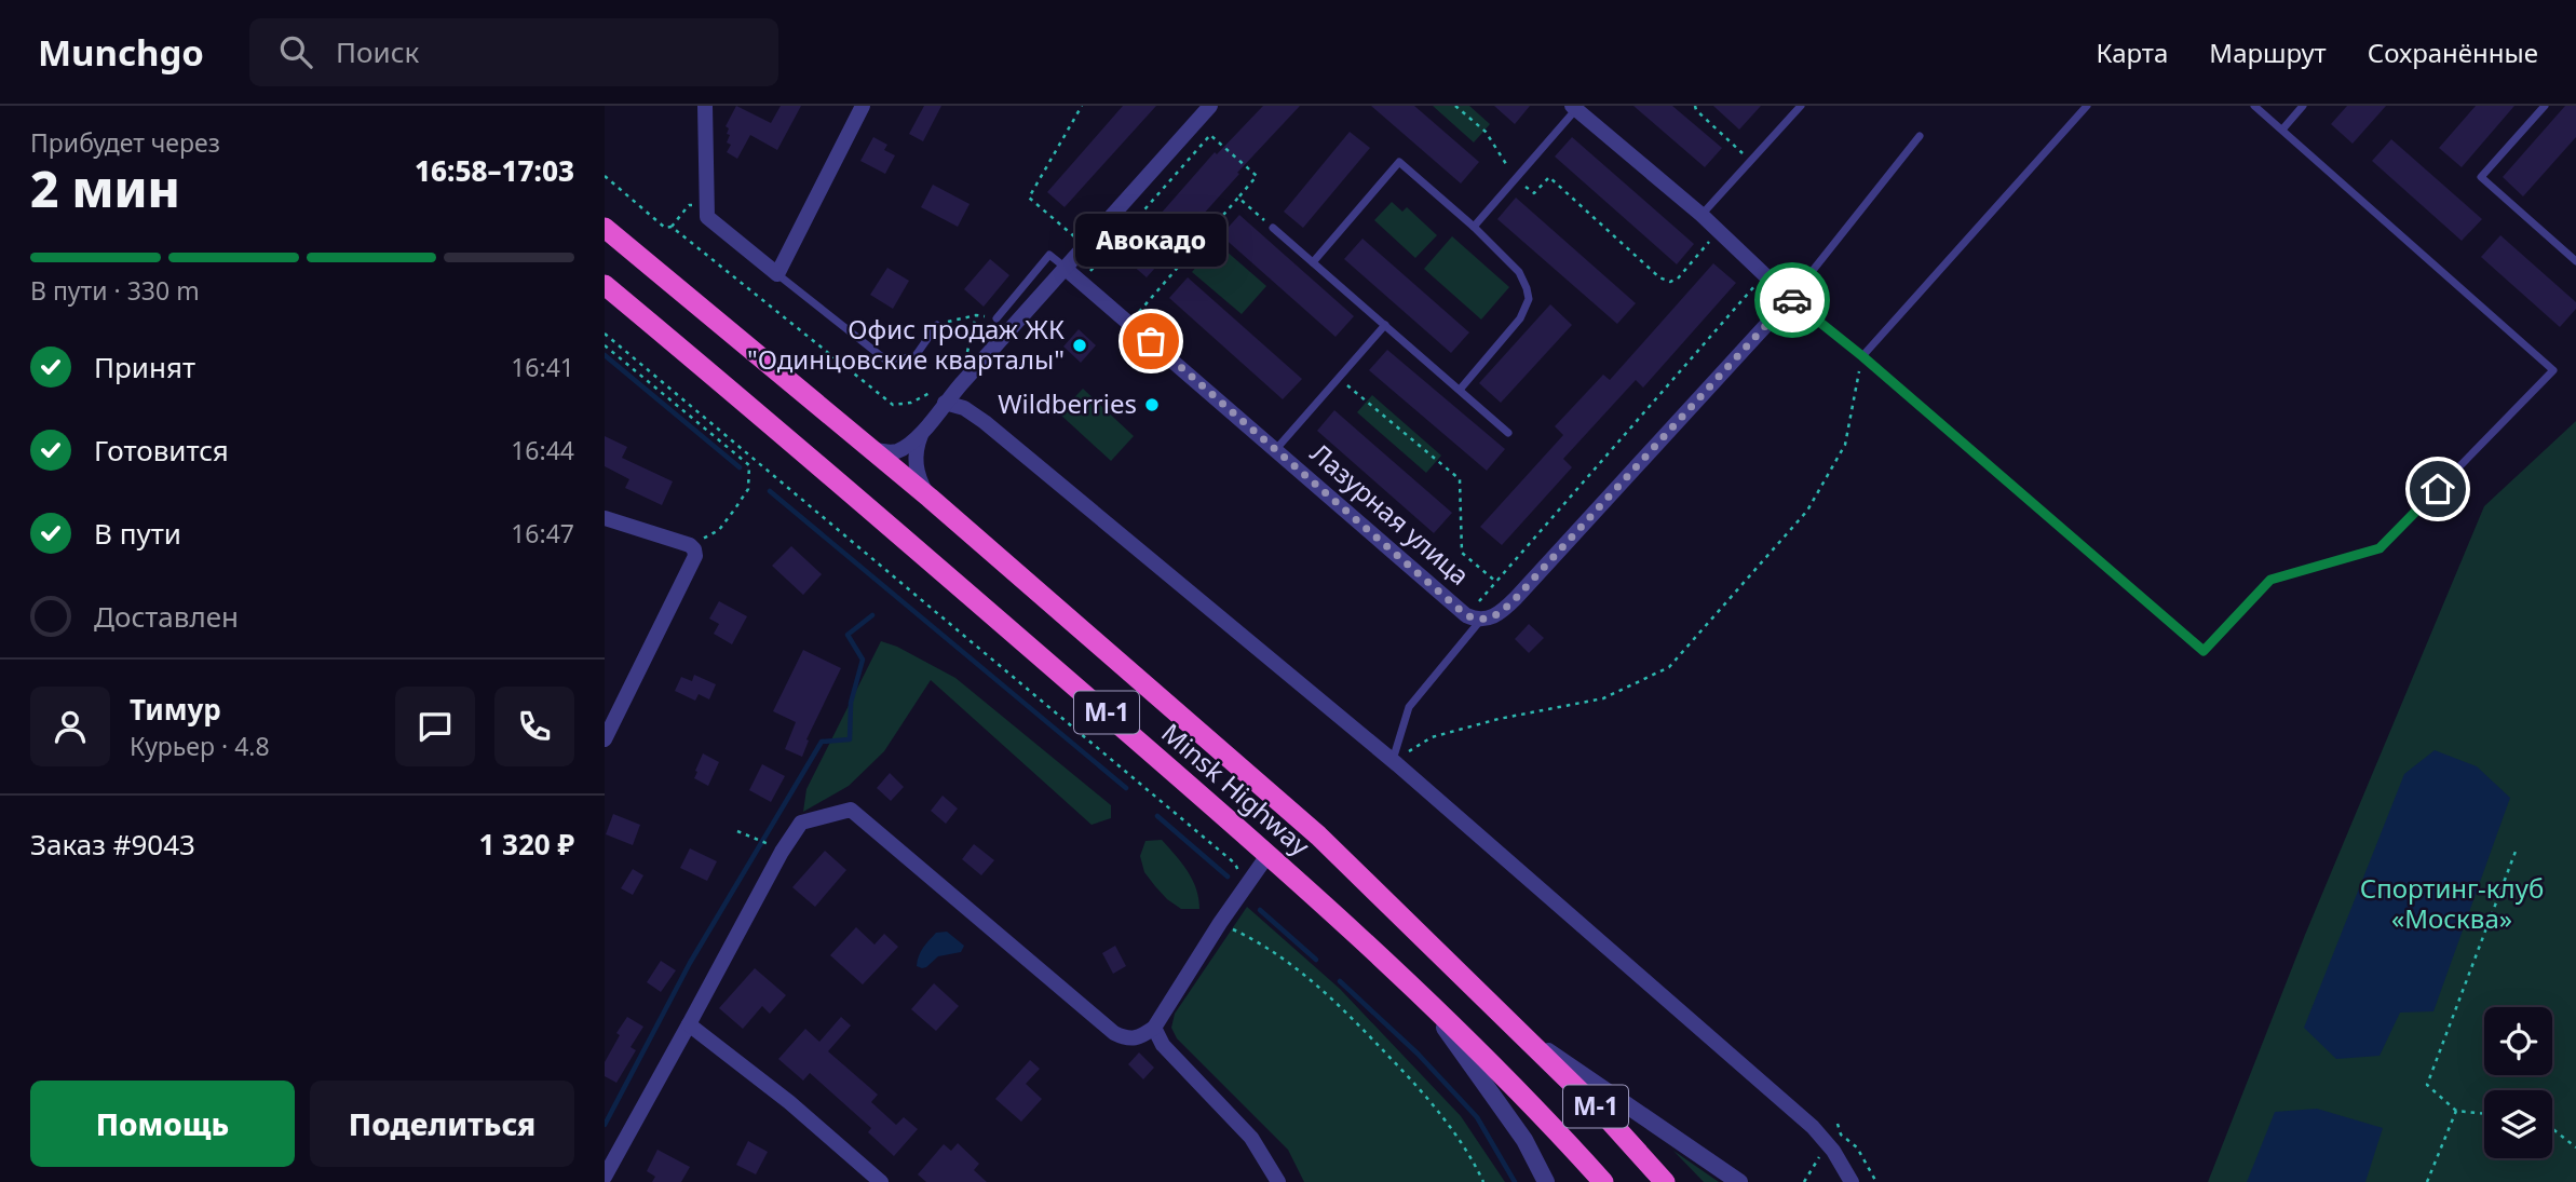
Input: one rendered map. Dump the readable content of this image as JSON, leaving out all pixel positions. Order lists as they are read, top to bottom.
{
  "streets": {
    "highway": ["М-1", "Minsk Highway"],
    "street": ["Лазурная улица"]
  },
  "parks": ["Спортинг-клуб «Москва»"],
  "places": ["Авокадо", "Офис продаж ЖК \"Одинцовские кварталы\"", "Wildberries"],
  "page": {
    "header": "Munchgo",
    "search": "Поиск",
    "nav": ["Карта", "Маршрут", "Сохранённые"],
    "heading": ["2 мин", "Прибудет через", "16:58–17:03"],
    "panel": [
      "Тимур",
      "Курьер · 4.8",
      "Заказ #9043",
      "1 320 ₽"
    ],
    "bubble": "Авокадо",
    "bar": "В пути · 330 m",
    "list": [
      ["Принят", "16:41"],
      ["Готовится", "16:44"],
      ["В пути", "16:47"],
      "Доставлен"
    ],
    "buttons": ["Помощь", "Поделиться"]
  }
}
